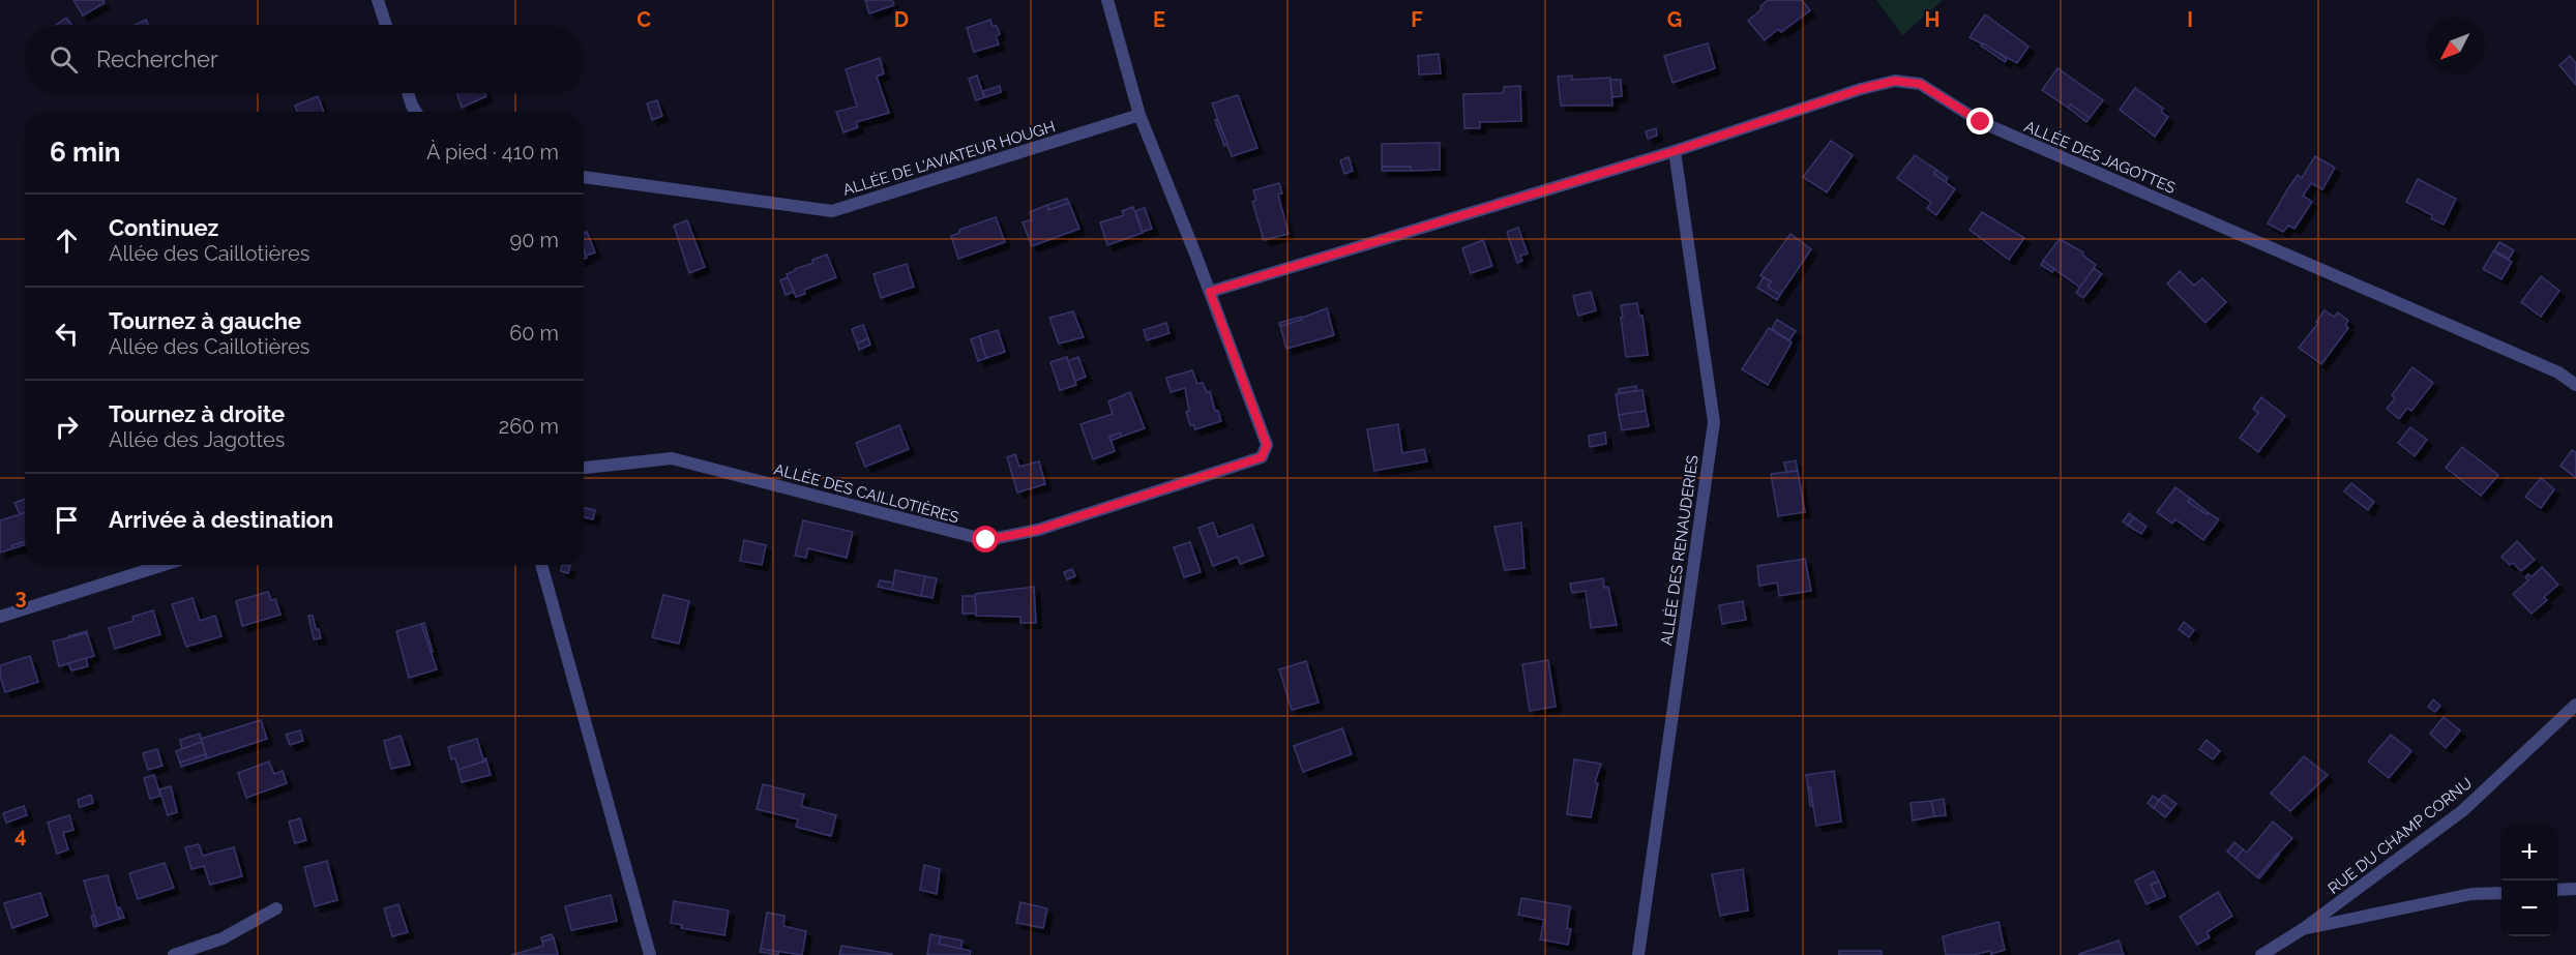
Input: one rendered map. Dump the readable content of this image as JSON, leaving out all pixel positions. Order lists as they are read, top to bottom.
{
  "streets": {
    "street": [
      "ALLÉE DES JAGOTTES",
      "ALLÉE DE L'AVIATEUR HOUGH",
      "ALLÉE DES CAILLOTIÈRES",
      "ALLÉE DES RENAUDERIES",
      "RUE DU CHAMP CORNU"
    ]
  },
  "crossings": [
    ["ALLÉE DES JAGOTTES", "ALLÉE DES CAILLOTIÈRES"],
    ["ALLÉE DES JAGOTTES", "ALLÉE DES RENAUDERIES"]
  ],
  "north": "bottom left",
  "page": {
    "search": "Rechercher",
    "heading": ["6 min", "À pied · 410 m"],
    "list": [
      ["Continuez", "Allée des Caillotières", "90 m"],
      ["Tournez à gauche", "Allée des Caillotières", "60 m"],
      ["Tournez à droite", "Allée des Jagottes", "260 m"],
      "Arrivée à destination"
    ],
    "map_buttons": ["+", "−"]
  },
  "grid": {
    "columns": [
      "C",
      "D",
      "E",
      "F",
      "G",
      "H",
      "I"
    ],
    "rows": ["3", "4"]
  }
}
